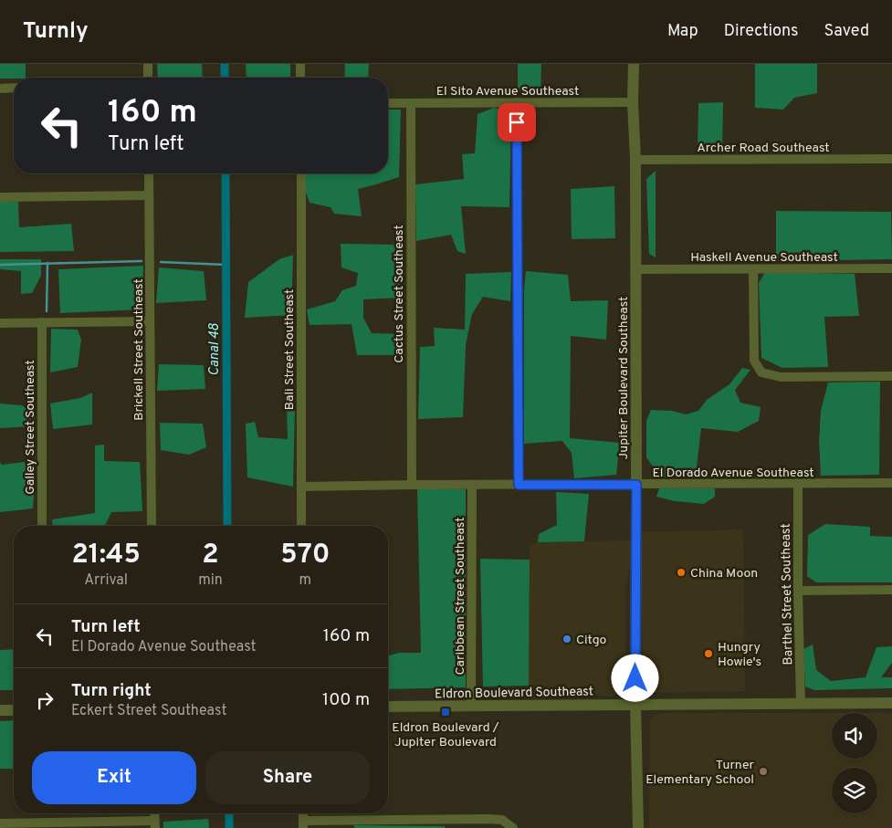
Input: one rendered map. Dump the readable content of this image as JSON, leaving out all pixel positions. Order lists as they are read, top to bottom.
{
  "streets": {
    "street": [
      "El Sito Avenue Southeast",
      "Archer Road Southeast",
      "Haskell Avenue Southeast",
      "Cactus Street Southeast",
      "Brickell Street Southeast",
      "Bali Street Southeast",
      "Jupiter Boulevard Southeast",
      "Galley Street Southeast",
      "El Dorado Avenue Southeast",
      "Barthel Street Southeast",
      "Caribbean Street Southeast",
      "Eldron Boulevard Southeast"
    ]
  },
  "crossings": [
    ["El Sito Avenue Southeast", "Cactus Street Southeast"],
    ["El Sito Avenue Southeast", "Jupiter Boulevard Southeast"],
    ["Archer Road Southeast", "Jupiter Boulevard Southeast"],
    ["Haskell Avenue Southeast", "Jupiter Boulevard Southeast"],
    ["Cactus Street Southeast", "El Dorado Avenue Southeast"],
    ["Bali Street Southeast", "El Dorado Avenue Southeast"],
    ["Jupiter Boulevard Southeast", "El Dorado Avenue Southeast"],
    ["Jupiter Boulevard Southeast", "Eldron Boulevard Southeast"],
    ["El Dorado Avenue Southeast", "Barthel Street Southeast"],
    ["El Dorado Avenue Southeast", "Caribbean Street Southeast"],
    ["Barthel Street Southeast", "Eldron Boulevard Southeast"],
    ["Caribbean Street Southeast", "Eldron Boulevard Southeast"]
  ],
  "water": ["Canal 48"],
  "places": {
    "other": [
      "China Moon",
      "Citgo",
      "Hungry Howie's",
      "Turner Elementary School"
    ],
    "transit": ["Eldron Boulevard / Jupiter Boulevard"]
  },
  "page": {
    "header": "Turnly",
    "nav": ["Map", "Directions", "Saved"],
    "turn": ["160 m", "Turn left"],
    "eta": [
      "21:45",
      "Arrival",
      "2",
      "min",
      "570",
      "m"
    ],
    "list": [
      {
        "name": "Turn left",
        "note": "El Dorado Avenue Southeast",
        "value": "160 m"
      },
      {
        "name": "Turn right",
        "note": "Eckert Street Southeast",
        "value": "100 m"
      }
    ],
    "buttons": ["Exit", "Share"]
  }
}
